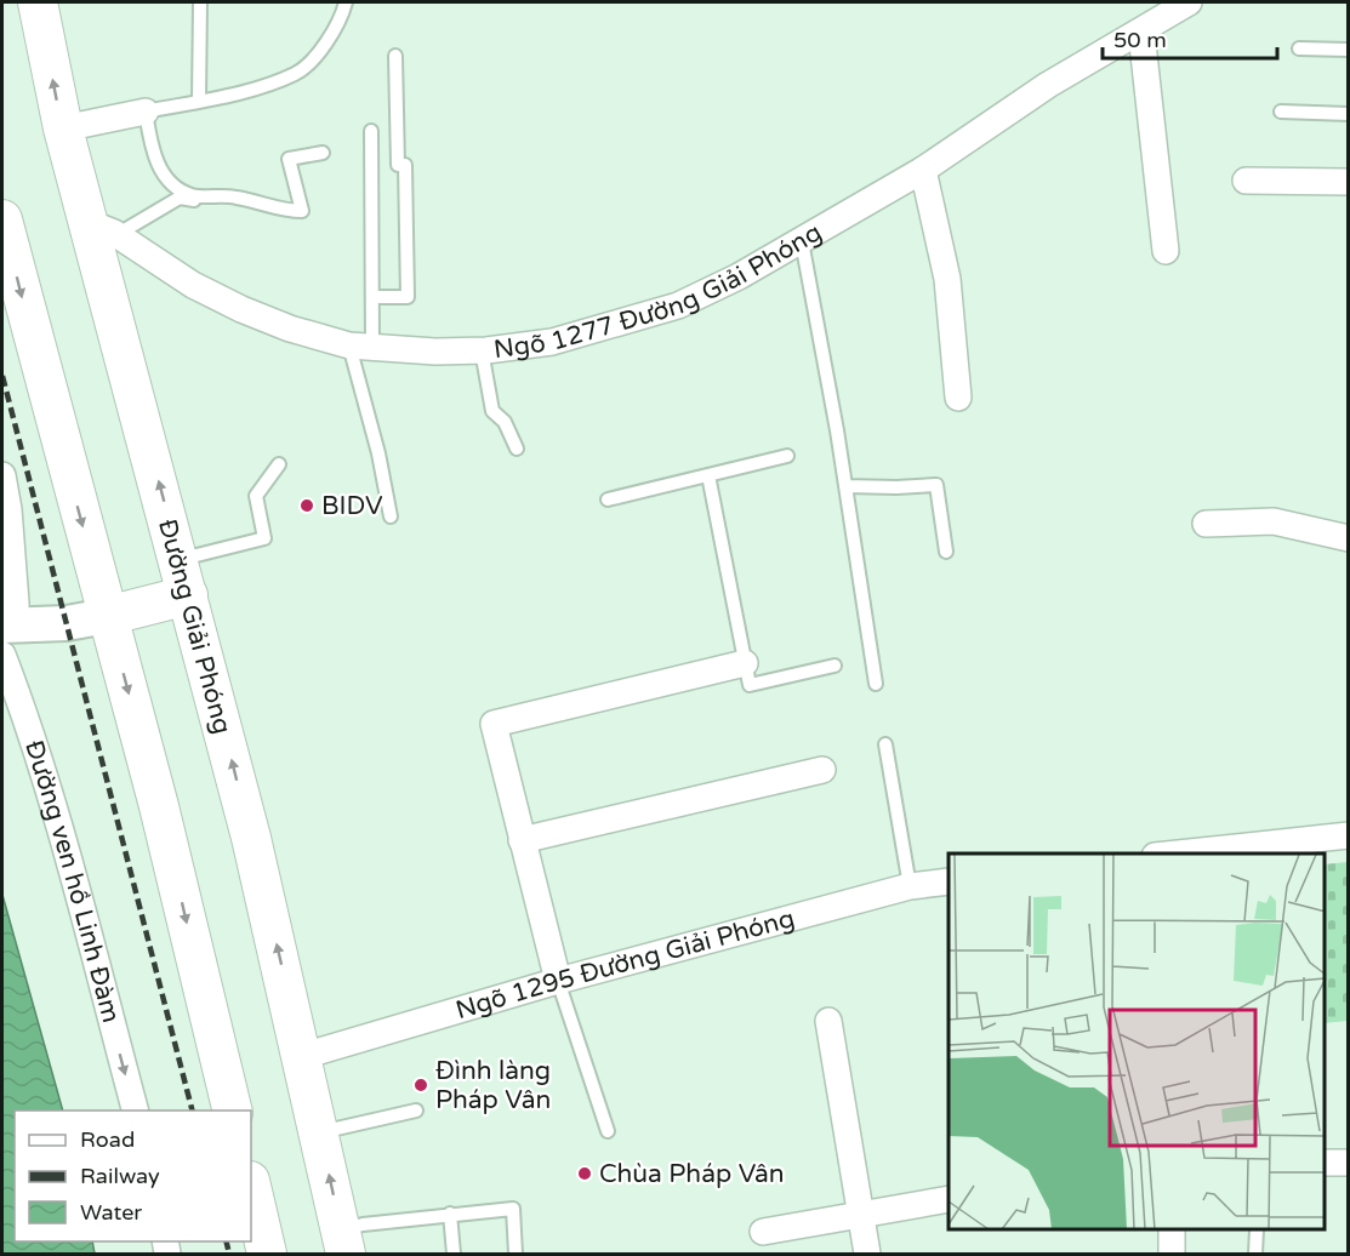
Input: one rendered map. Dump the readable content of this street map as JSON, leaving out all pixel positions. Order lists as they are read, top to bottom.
{
  "streets": {
    "main road": ["Đường Giải Phóng"],
    "street": ["Ngõ 1277 Đường Giải Phóng", "Đường ven hồ Linh Đàm", "Ngõ 1295 Đường Giải Phóng"]
  },
  "crossings": [
    ["Ngõ 1277 Đường Giải Phóng", "Đường Giải Phóng"],
    ["Đường Giải Phóng", "Ngõ 1295 Đường Giải Phóng"]
  ],
  "one_way": ["Đường ven hồ Linh Đàm"],
  "places": ["BIDV", "Đình làng Pháp Vân", "Chùa Pháp Vân"],
  "legend": ["Road", "Railway", "Water"],
  "scale_bar": "50 m"
}
